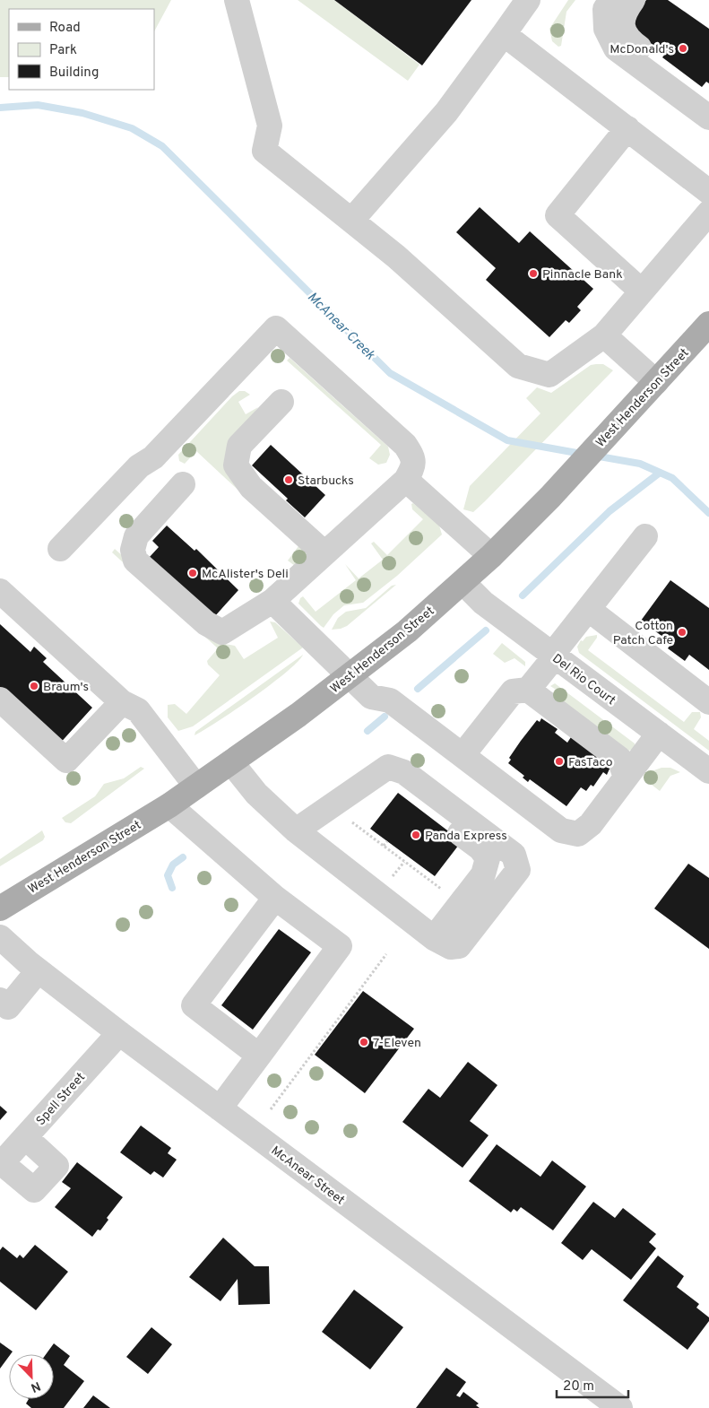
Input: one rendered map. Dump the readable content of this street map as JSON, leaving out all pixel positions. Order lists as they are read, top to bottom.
{
  "streets": {
    "main road": ["West Henderson Street"],
    "street": ["Del Rio Court", "Spell Street", "McAnear Street"]
  },
  "crossings": [
    ["West Henderson Street", "Del Rio Court"],
    ["Spell Street", "McAnear Street"]
  ],
  "water": ["McAnear Creek"],
  "places": [
    "McDonald's",
    "Pinnacle Bank",
    "Starbucks",
    "McAlister's Deli",
    "Cotton Patch Cafe",
    "Braum's",
    "FasTaco",
    "Panda Express",
    "7-Eleven"
  ],
  "legend": ["Road", "Park", "Building"],
  "scale_bar": "20 m",
  "north": "bottom right"
}
